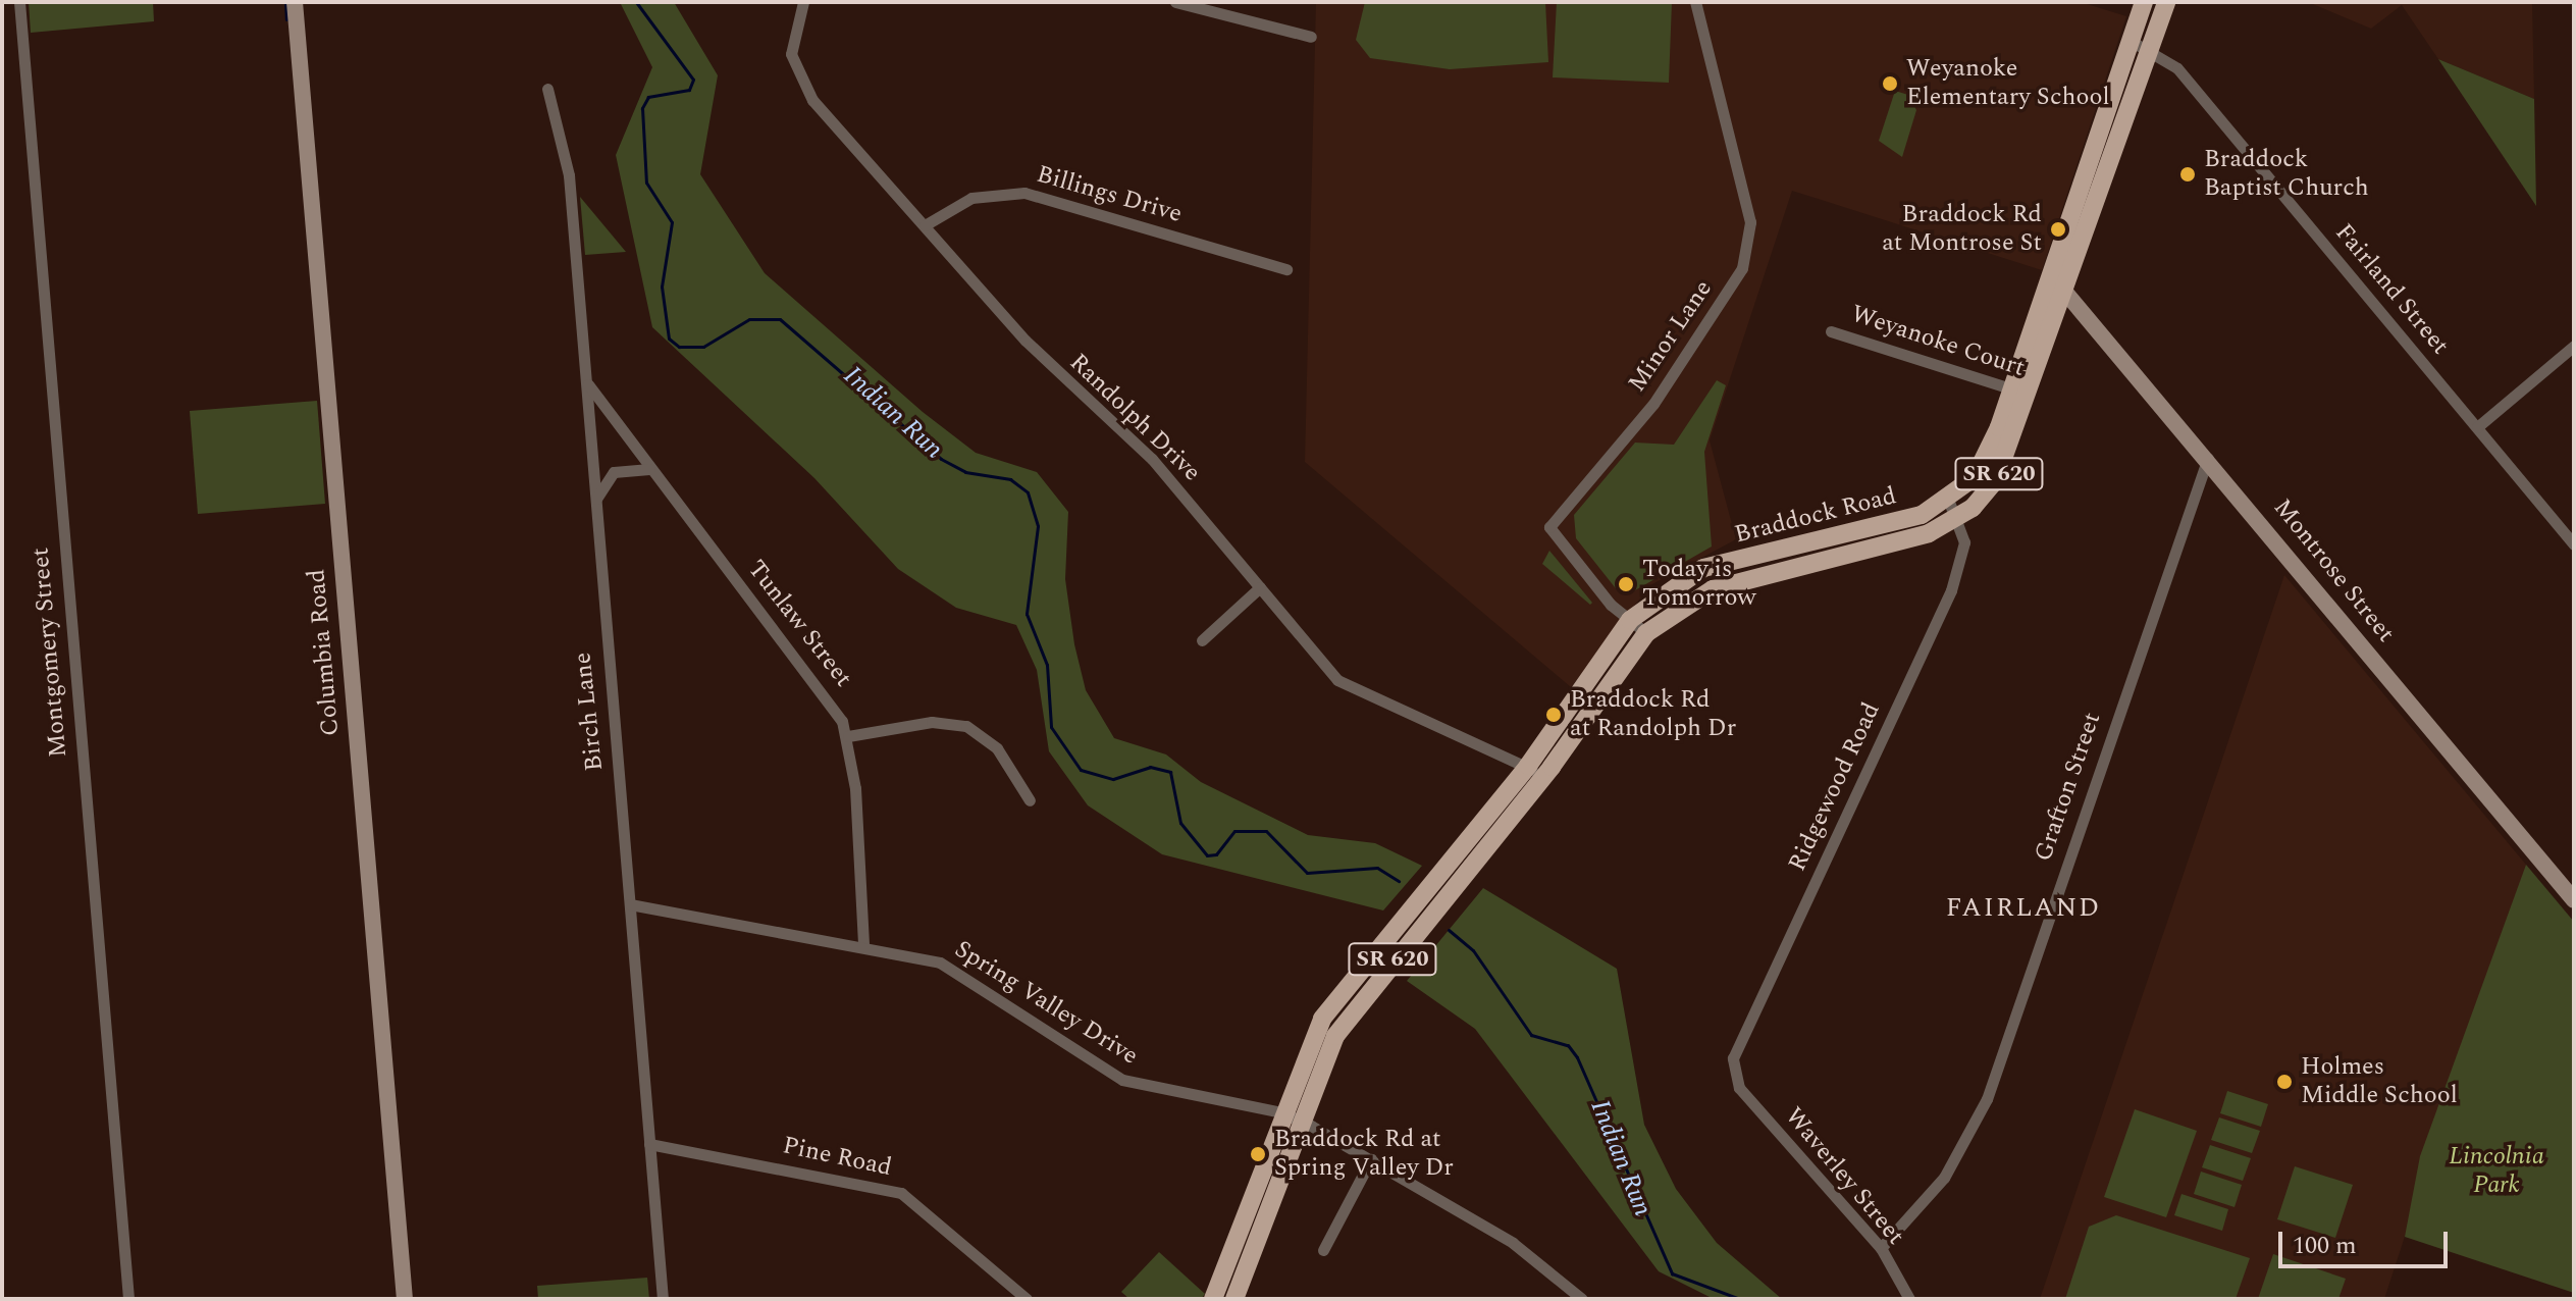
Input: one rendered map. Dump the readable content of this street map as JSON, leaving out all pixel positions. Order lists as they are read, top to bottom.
{
  "streets": {
    "main road": ["SR 620", "Braddock Road"],
    "street": [
      "Billings Drive",
      "Fairland Street",
      "Minor Lane",
      "Weyanoke Court",
      "Randolph Drive",
      "Montrose Street",
      "Tunlaw Street",
      "Montgomery Street",
      "Columbia Road",
      "Birch Lane",
      "Ridgewood Road",
      "Grafton Street",
      "Spring Valley Drive",
      "Pine Road",
      "Waverley Street"
    ]
  },
  "crossings": [
    ["Billings Drive", "Randolph Drive"],
    ["Fairland Street", "Braddock Road"],
    ["Minor Lane", "Braddock Road"],
    ["Weyanoke Court", "Braddock Road"],
    ["Randolph Drive", "Braddock Road"],
    ["Braddock Road", "Montrose Street"],
    ["Braddock Road", "Ridgewood Road"],
    ["Braddock Road", "Spring Valley Drive"],
    ["Montrose Street", "Grafton Street"],
    ["Tunlaw Street", "Birch Lane"],
    ["Tunlaw Street", "Spring Valley Drive"],
    ["Birch Lane", "Spring Valley Drive"],
    ["Birch Lane", "Pine Road"],
    ["Ridgewood Road", "Waverley Street"],
    ["Grafton Street", "Waverley Street"]
  ],
  "districts": ["FAIRLAND"],
  "water": ["Indian Run"],
  "parks": ["Lincolnia Park"],
  "places": [
    "Weyanoke Elementary School",
    "Braddock Baptist Church",
    "Braddock Rd at Montrose St",
    "Today is Tomorrow",
    "Braddock Rd at Randolph Dr",
    "Holmes Middle School",
    "Braddock Rd at Spring Valley Dr"
  ],
  "scale_bar": "100 m"
}
